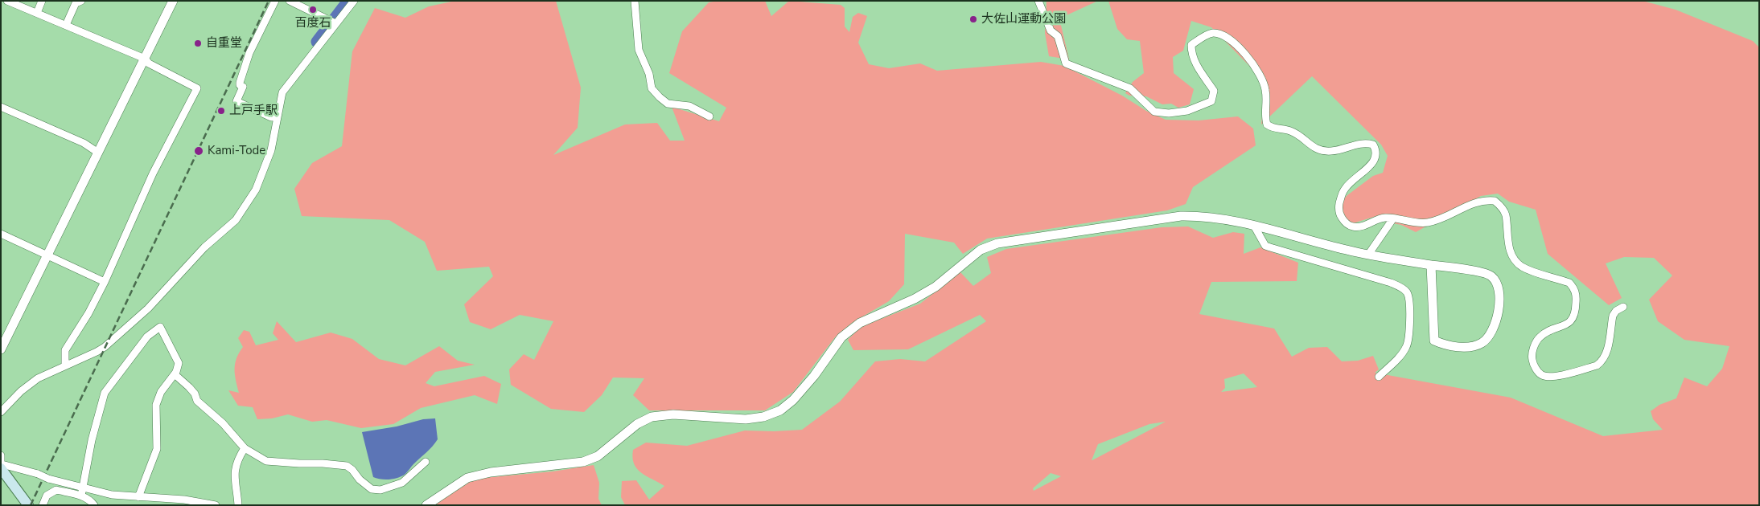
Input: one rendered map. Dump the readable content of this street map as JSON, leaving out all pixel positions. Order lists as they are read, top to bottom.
{
  "places": [
    "百度石",
    "大佐山運動公園",
    "自重堂",
    "上戸手駅",
    "Kami-Tode"
  ]
}
